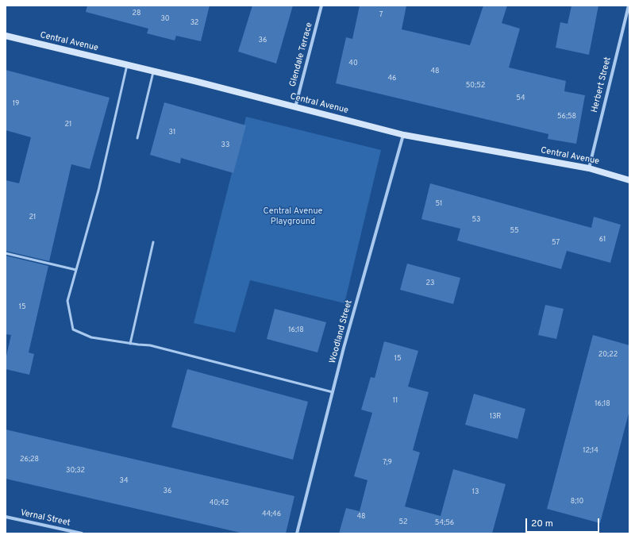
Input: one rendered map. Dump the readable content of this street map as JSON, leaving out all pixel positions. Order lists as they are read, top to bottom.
{
  "streets": {
    "street": [
      "Central Avenue",
      "Glendale Terrace",
      "Herbert Street",
      "Woodland Street",
      "Vernal Street"
    ]
  },
  "crossings": [
    ["Central Avenue", "Glendale Terrace"],
    ["Central Avenue", "Herbert Street"],
    ["Central Avenue", "Woodland Street"]
  ],
  "parks": ["Central Avenue Playground"],
  "house_numbers": [
    "28",
    "7",
    "30",
    "32",
    "36",
    "40",
    "48",
    "46",
    "50;52",
    "54",
    "19",
    "56;58",
    "21",
    "31",
    "33",
    "51",
    "21",
    "53",
    "55",
    "61",
    "57",
    "23",
    "15",
    "16;18",
    "20;22",
    "15",
    "11",
    "16;18",
    "13R",
    "12;14",
    "26;28",
    "7;9",
    "30;32",
    "34",
    "36",
    "13",
    "8;10",
    "40;42",
    "44;46",
    "48",
    "52",
    "54;56"
  ],
  "scale_bar": "20 m"
}
